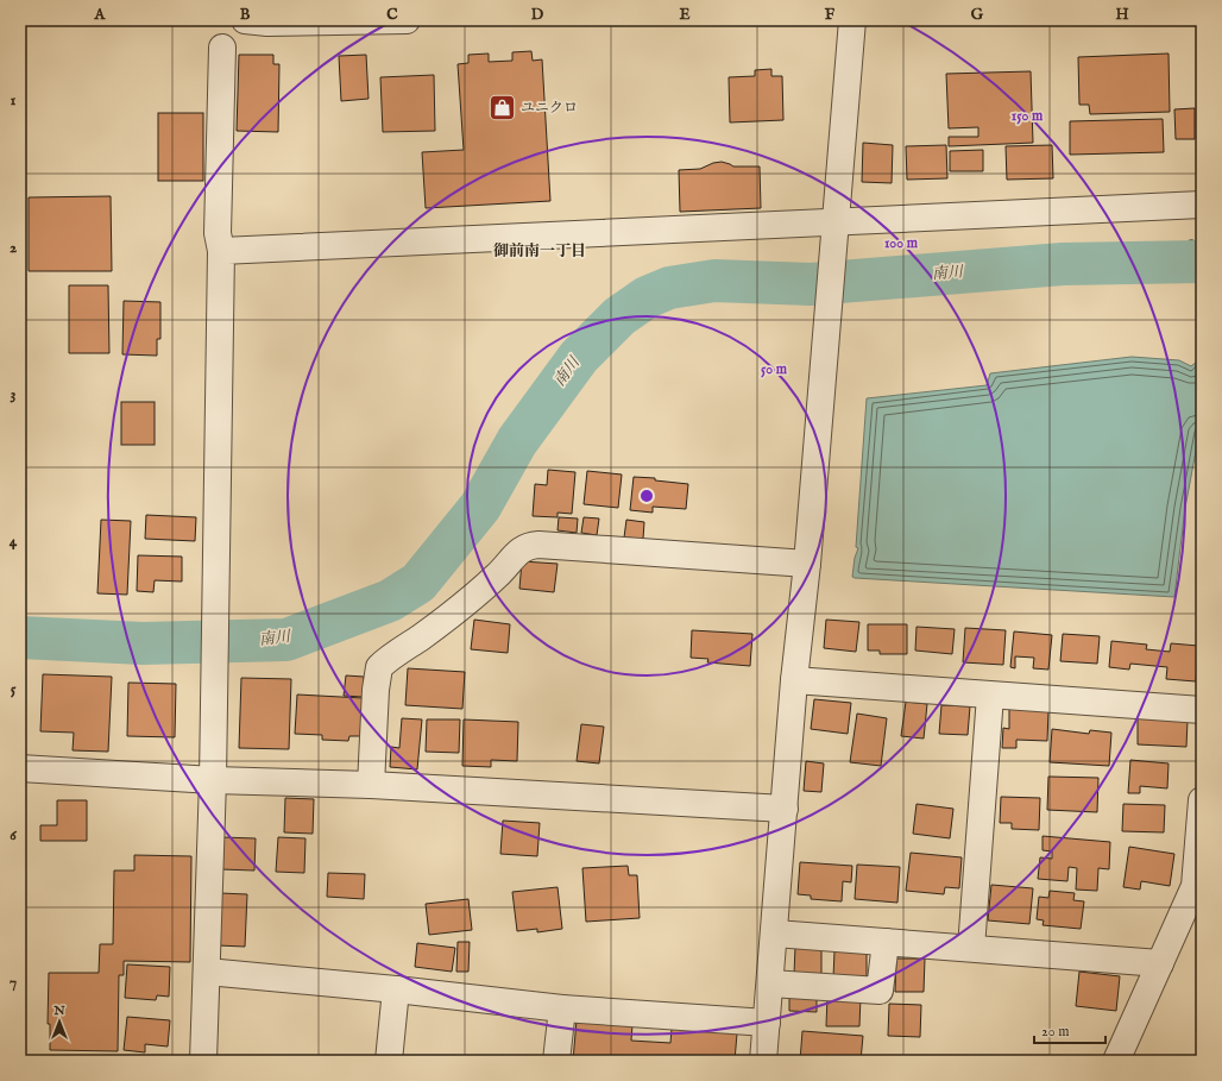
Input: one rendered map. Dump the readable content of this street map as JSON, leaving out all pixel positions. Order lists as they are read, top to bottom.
{
  "districts": ["御前南一丁目"],
  "water": ["南川"],
  "places": {
    "shop": ["ユニクロ"]
  },
  "scale_bar": "20 m",
  "north": "top",
  "grid": {
    "columns": [
      "A",
      "B",
      "C",
      "D",
      "E",
      "F",
      "G",
      "H"
    ],
    "rows": [
      "1",
      "2",
      "3",
      "4",
      "5",
      "6",
      "7"
    ]
  },
  "rings": ["150 m", "100 m", "50 m"]
}
